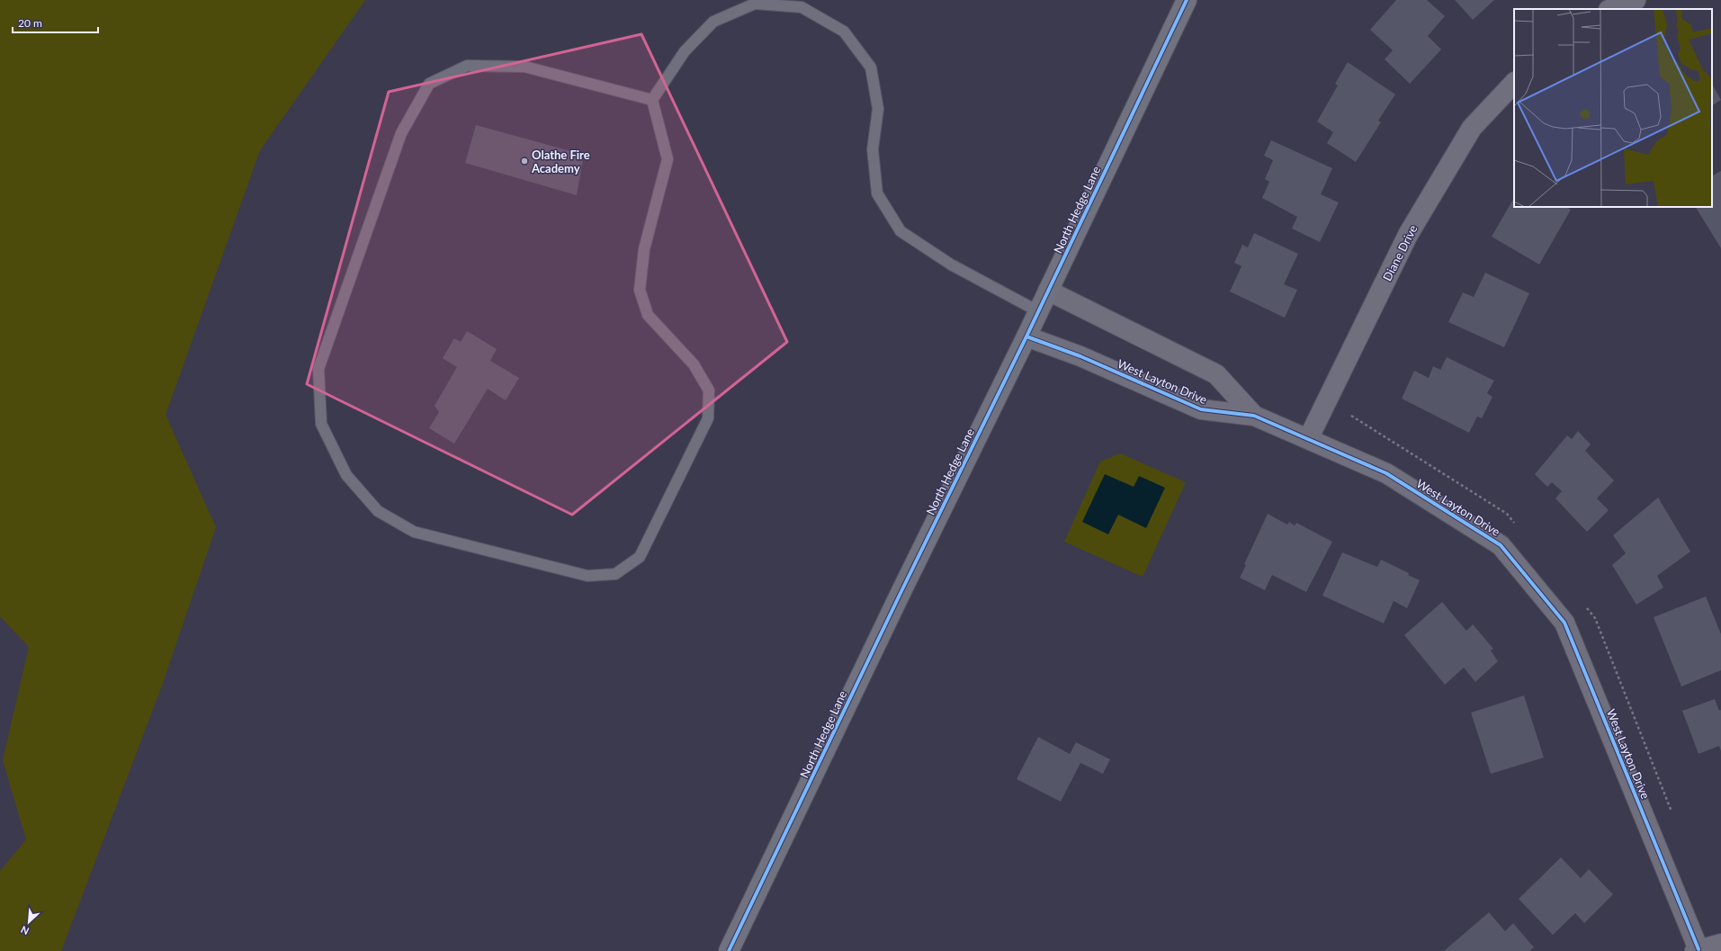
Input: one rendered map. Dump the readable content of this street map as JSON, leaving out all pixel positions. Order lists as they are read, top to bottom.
{
  "streets": {
    "street": ["North Hedge Lane", "Diane Drive", "West Layton Drive"]
  },
  "crossings": [
    ["North Hedge Lane", "West Layton Drive"],
    ["Diane Drive", "West Layton Drive"]
  ],
  "places": ["Olathe Fire Academy"],
  "scale_bar": "20 m",
  "north": "bottom left"
}
